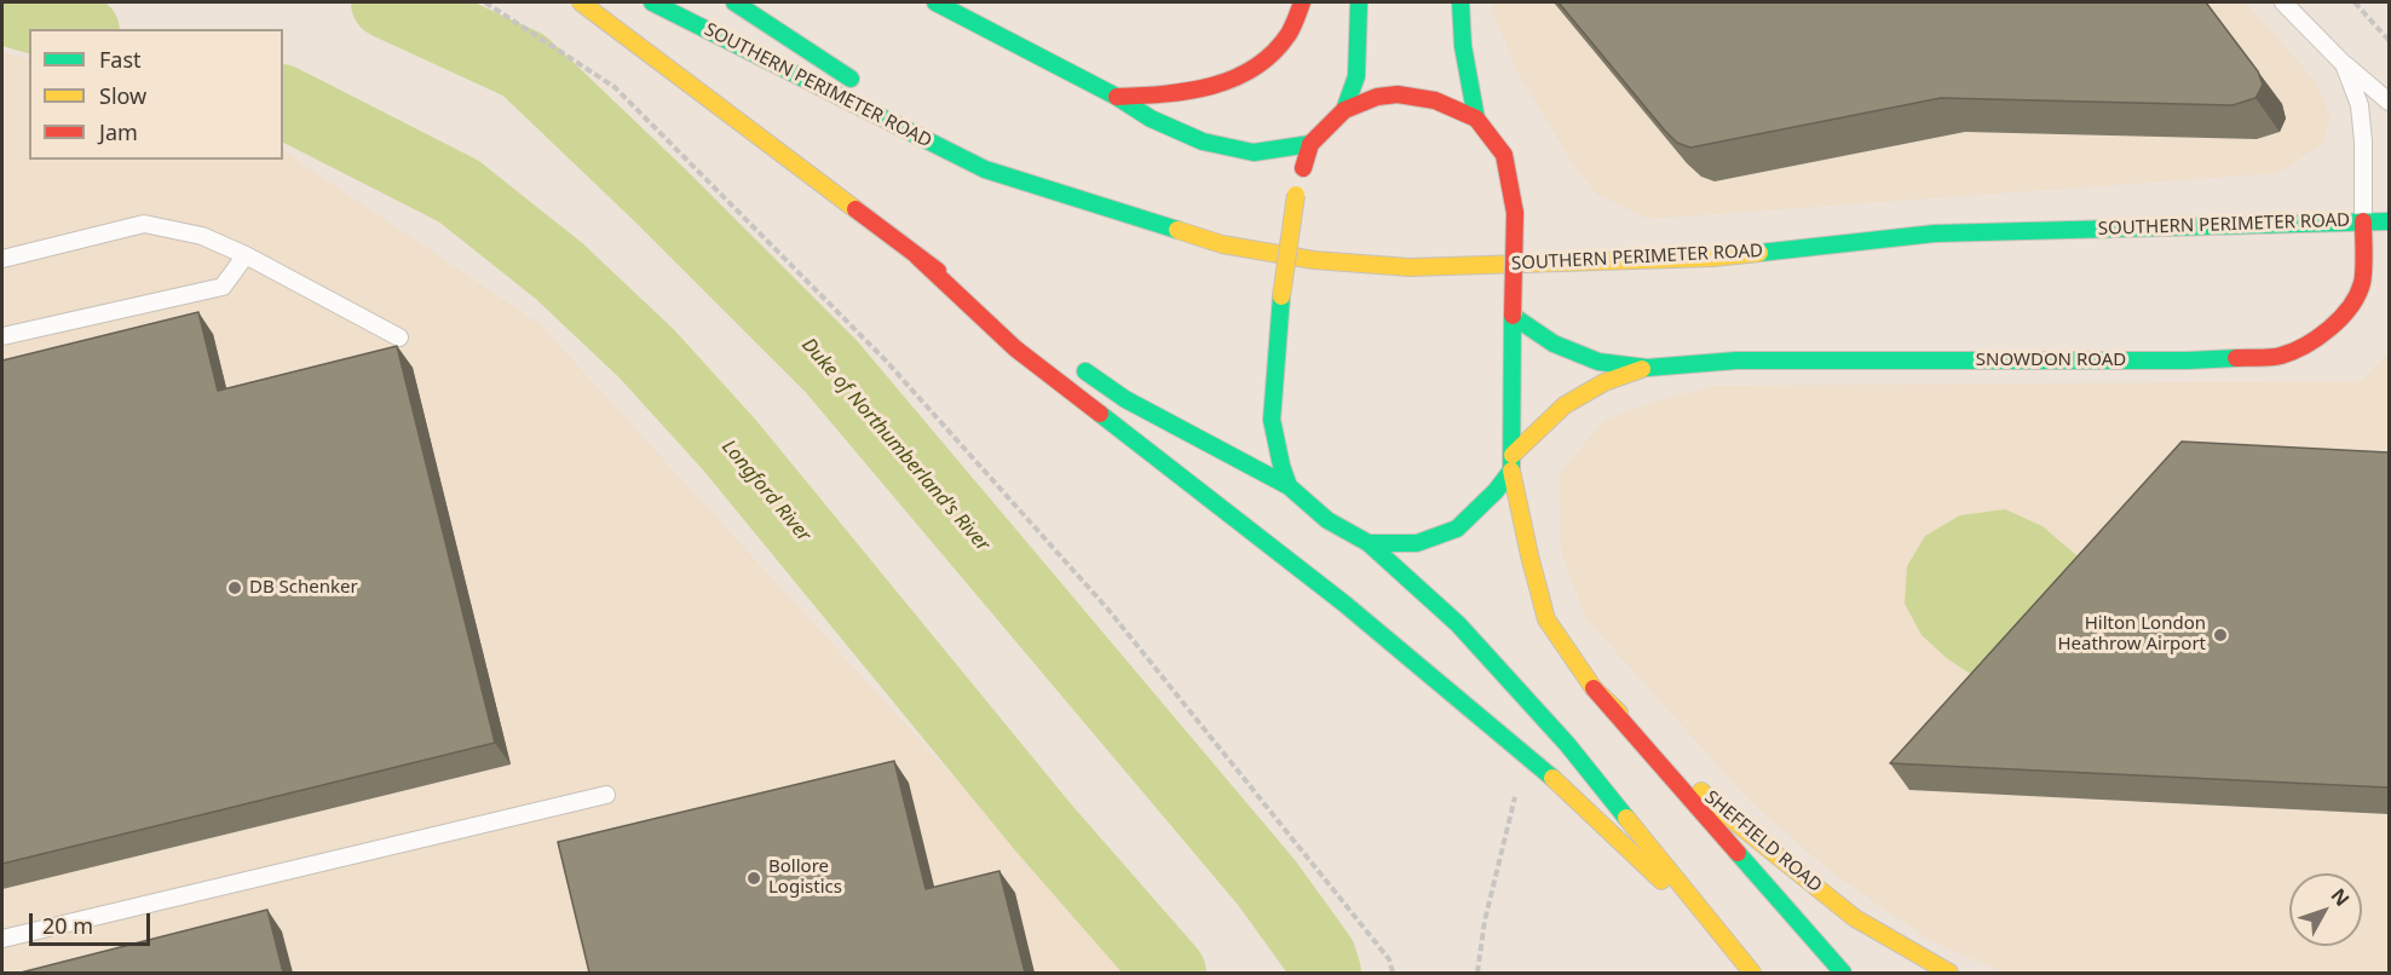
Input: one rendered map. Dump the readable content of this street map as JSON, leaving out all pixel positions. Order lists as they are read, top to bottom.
{
  "streets": {
    "main road": ["SOUTHERN PERIMETER ROAD", "SNOWDON ROAD", "SHEFFIELD ROAD"]
  },
  "crossings": [
    ["SOUTHERN PERIMETER ROAD", "SNOWDON ROAD"]
  ],
  "water": ["Duke of Northumberland's River", "Longford River"],
  "places": ["DB Schenker", "Hilton London Heathrow Airport", "Bollore Logistics"],
  "legend": ["Fast", "Slow", "Jam"],
  "scale_bar": "20 m",
  "north": "top right"
}
